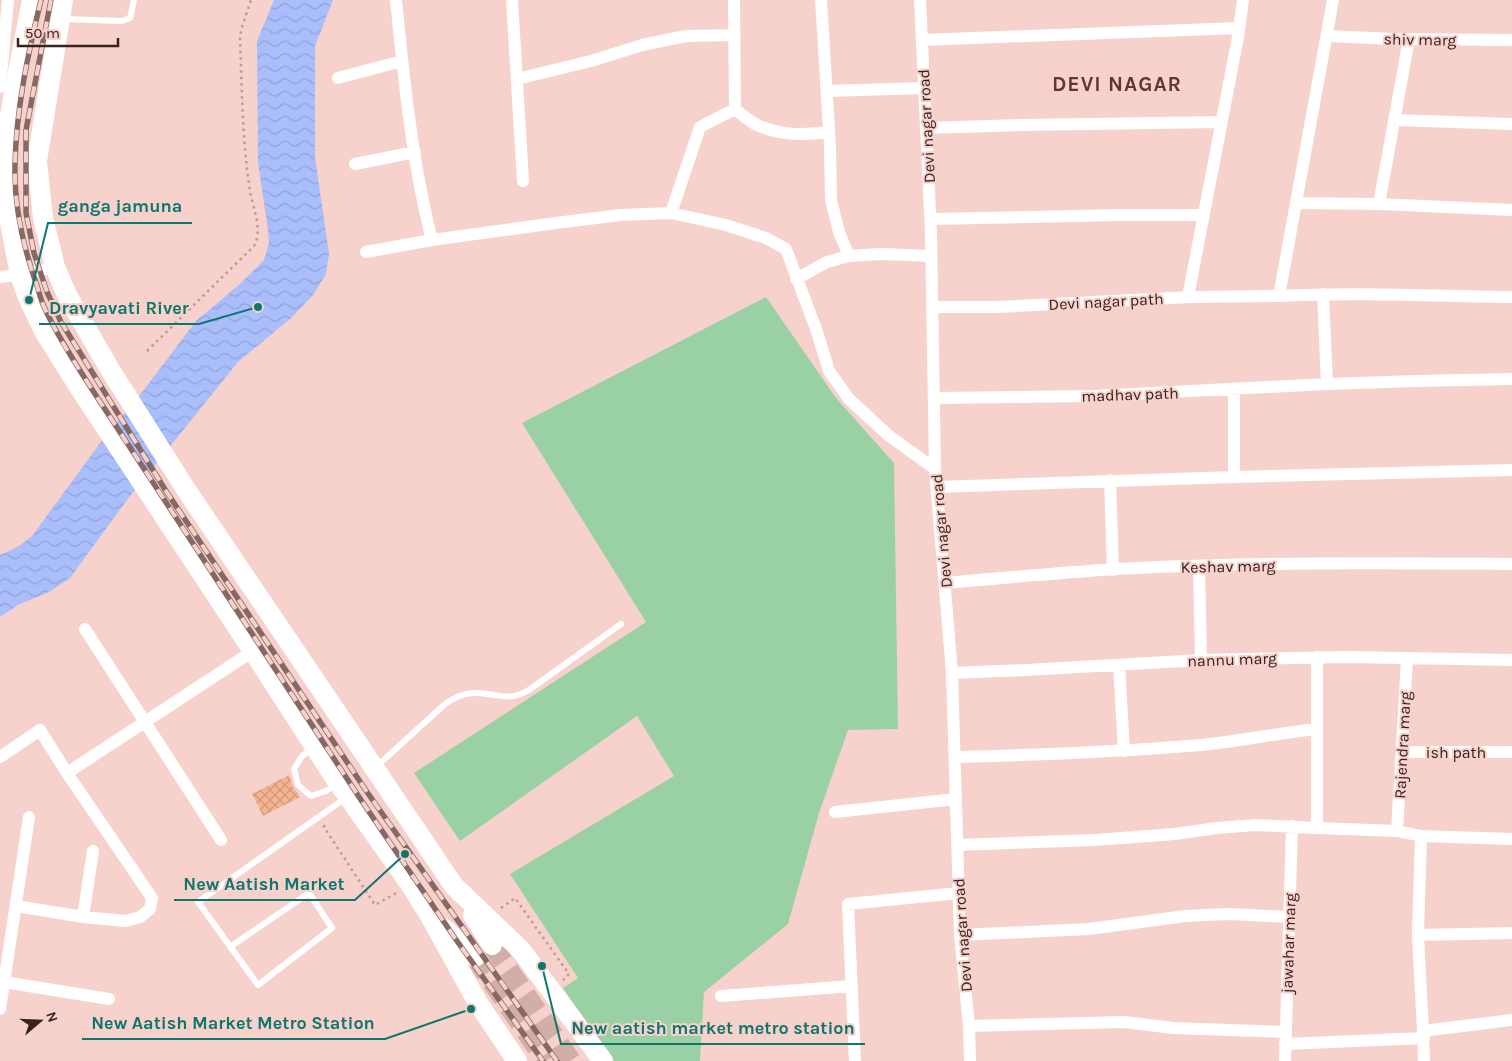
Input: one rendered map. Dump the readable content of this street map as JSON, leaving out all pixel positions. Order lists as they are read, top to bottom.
{
  "streets": {
    "street": [
      "shiv marg",
      "Devi nagar road",
      "Devi nagar path",
      "madhav path",
      "Keshav marg",
      "nannu marg",
      "Rajendra marg",
      "ish path",
      "jawahar marg"
    ]
  },
  "crossings": [
    ["Devi nagar road", "Devi nagar path"],
    ["Devi nagar road", "madhav path"],
    ["Devi nagar road", "Keshav marg"],
    ["Devi nagar road", "nannu marg"],
    ["nannu marg", "Rajendra marg"],
    ["Rajendra marg", "ish path"]
  ],
  "districts": ["DEVI NAGAR"],
  "places": [
    "ganga jamuna",
    "Dravyavati River",
    "New Aatish Market",
    "New aatish market metro station",
    "New Aatish Market Metro Station"
  ],
  "scale_bar": "50 m",
  "north": "right"
}
